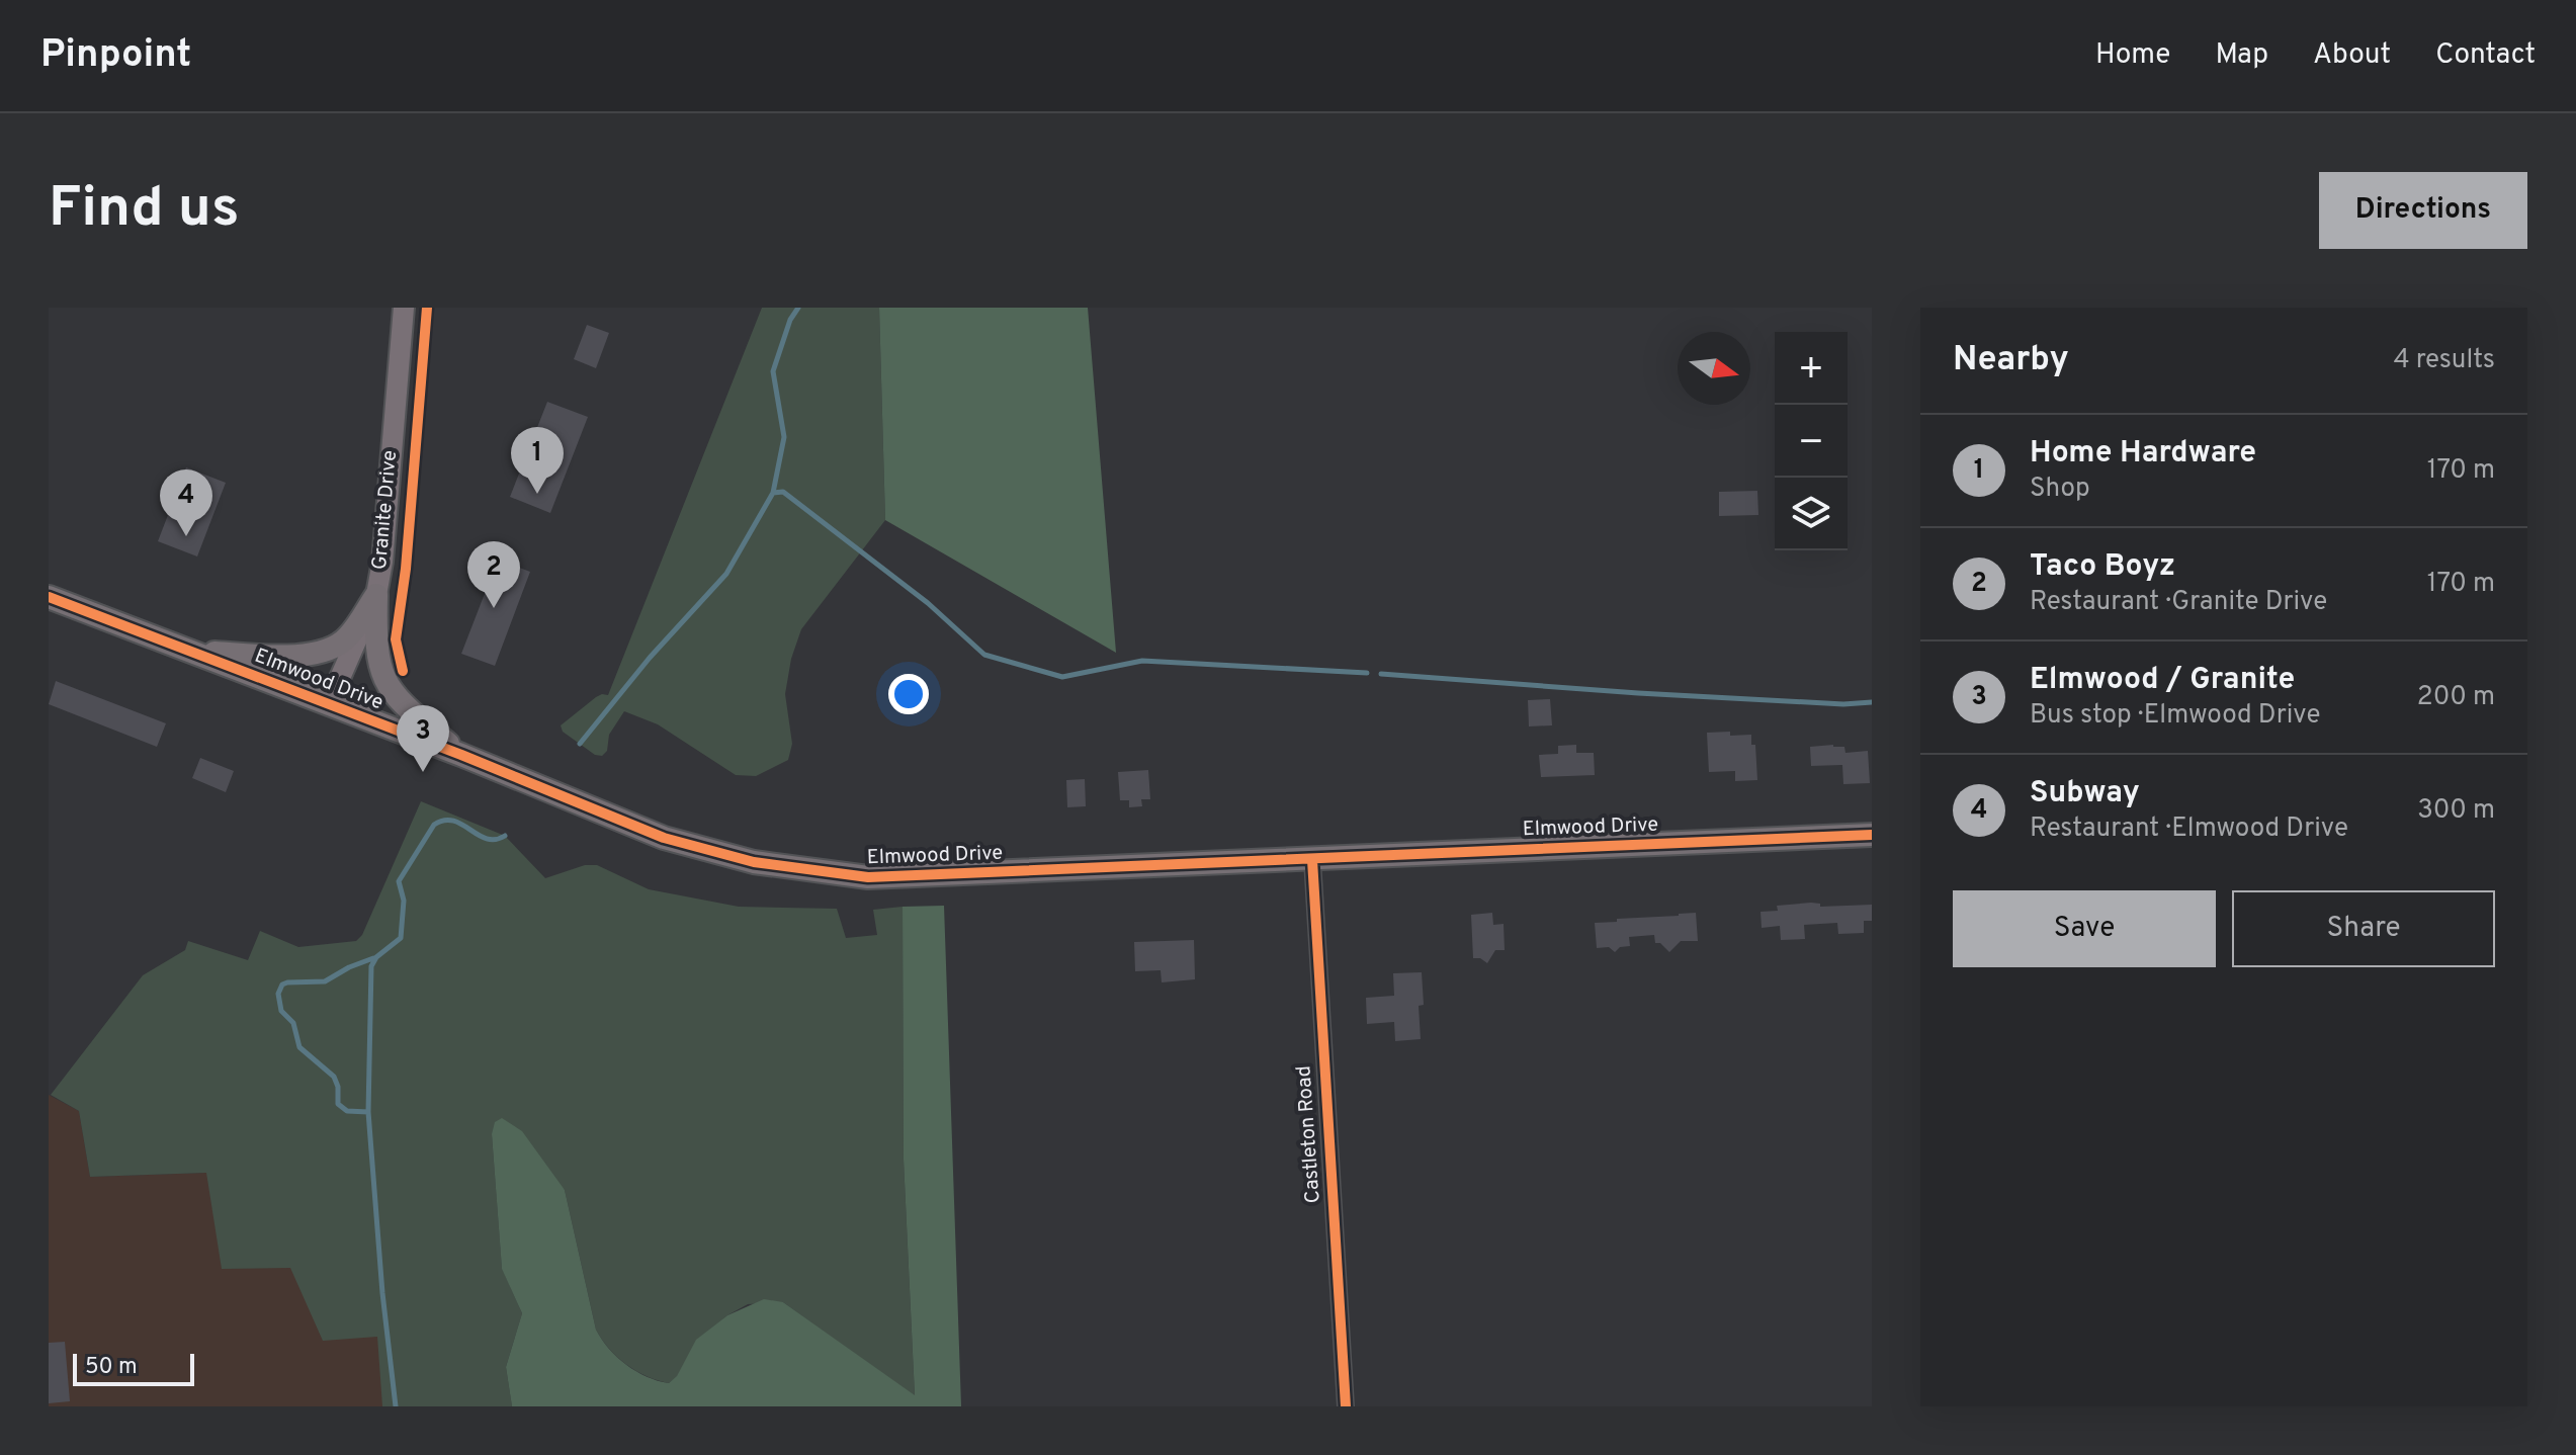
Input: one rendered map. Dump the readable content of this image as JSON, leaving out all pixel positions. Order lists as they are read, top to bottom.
{
  "streets": {
    "main road": ["Elmwood Drive"],
    "street": ["Granite Drive", "Castleton Road"]
  },
  "crossings": [
    ["Granite Drive", "Elmwood Drive"],
    ["Elmwood Drive", "Castleton Road"]
  ],
  "scale_bar": "50 m",
  "north": "right",
  "page": {
    "header": "Pinpoint",
    "nav": [
      "Home",
      "Map",
      "About",
      "Contact"
    ],
    "buttons": [
      "Directions",
      ["Save", "Share"]
    ],
    "title": "Find us",
    "heading": ["Nearby", "4 results"],
    "map_buttons": ["+", "−"],
    "list": [
      {
        "mark": "1",
        "name": "Home Hardware",
        "note": "Shop",
        "value": "170 m"
      },
      {
        "mark": "2",
        "name": "Taco Boyz",
        "note": "Restaurant · Granite Drive",
        "value": "170 m"
      },
      {
        "mark": "3",
        "name": "Elmwood / Granite",
        "note": "Bus stop · Elmwood Drive",
        "value": "200 m"
      },
      {
        "mark": "4",
        "name": "Subway",
        "note": "Restaurant · Elmwood Drive",
        "value": "300 m"
      }
    ],
    "pins": [
      "1",
      "4",
      "2",
      "3"
    ],
    "scale": "50 m"
  }
}
